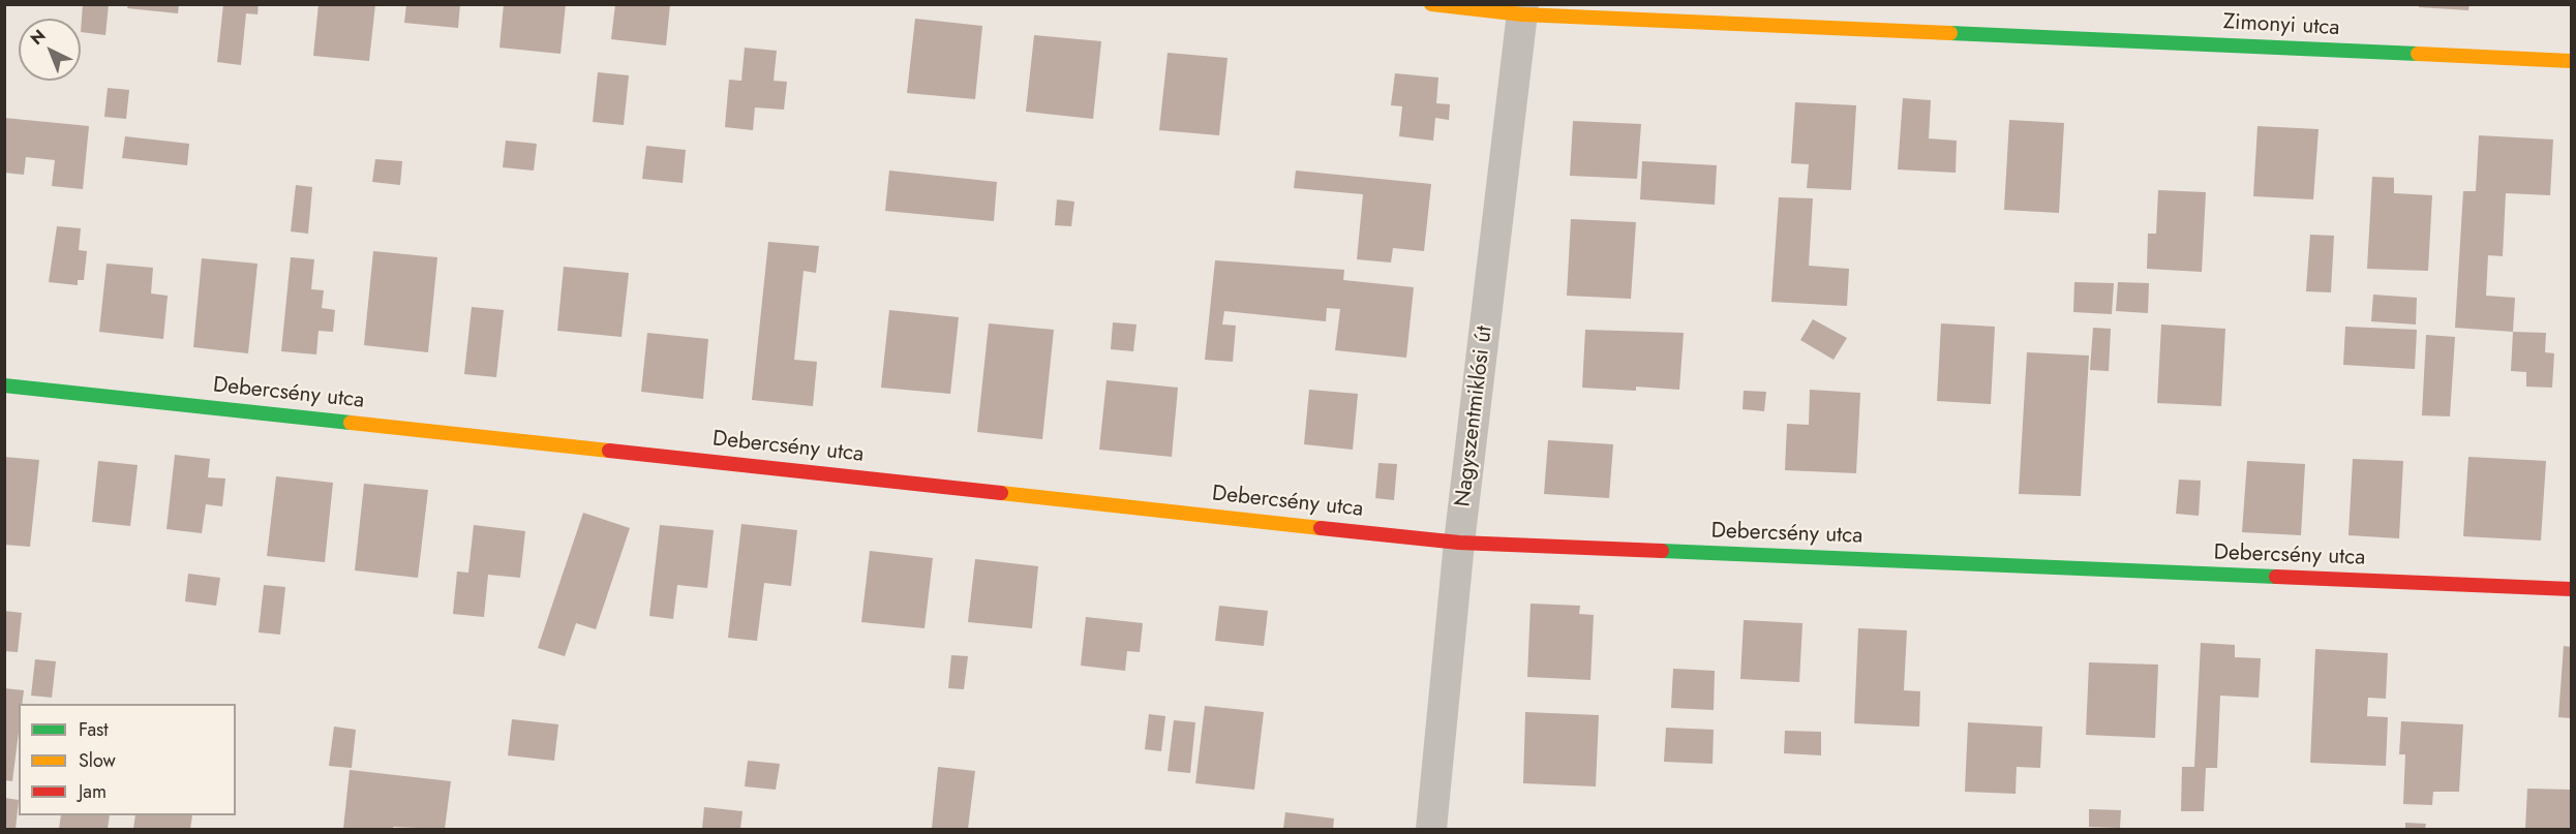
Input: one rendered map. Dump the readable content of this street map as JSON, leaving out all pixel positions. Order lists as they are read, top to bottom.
{
  "streets": {
    "street": ["Zimonyi utca", "Debercsény utca", "Nagyszentmiklósi út"]
  },
  "crossings": [
    ["Zimonyi utca", "Nagyszentmiklósi út"],
    ["Debercsény utca", "Nagyszentmiklósi út"]
  ],
  "legend": ["Fast", "Slow", "Jam"],
  "north": "top left"
}
